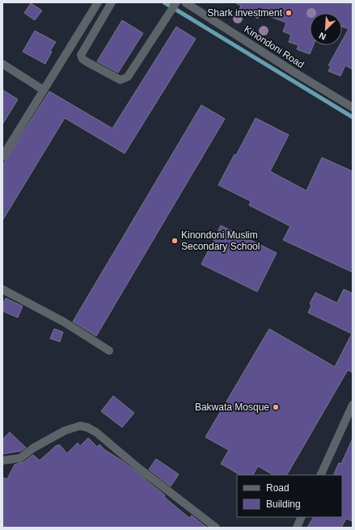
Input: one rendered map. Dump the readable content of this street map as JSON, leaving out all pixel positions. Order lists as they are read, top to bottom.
{
  "streets": {
    "street": ["Kinondoni Road"]
  },
  "places": ["Shark investment", "Kinondoni Muslim Secondary School", "Bakwata Mosque"],
  "legend": ["Road", "Building"],
  "north": "bottom left"
}
